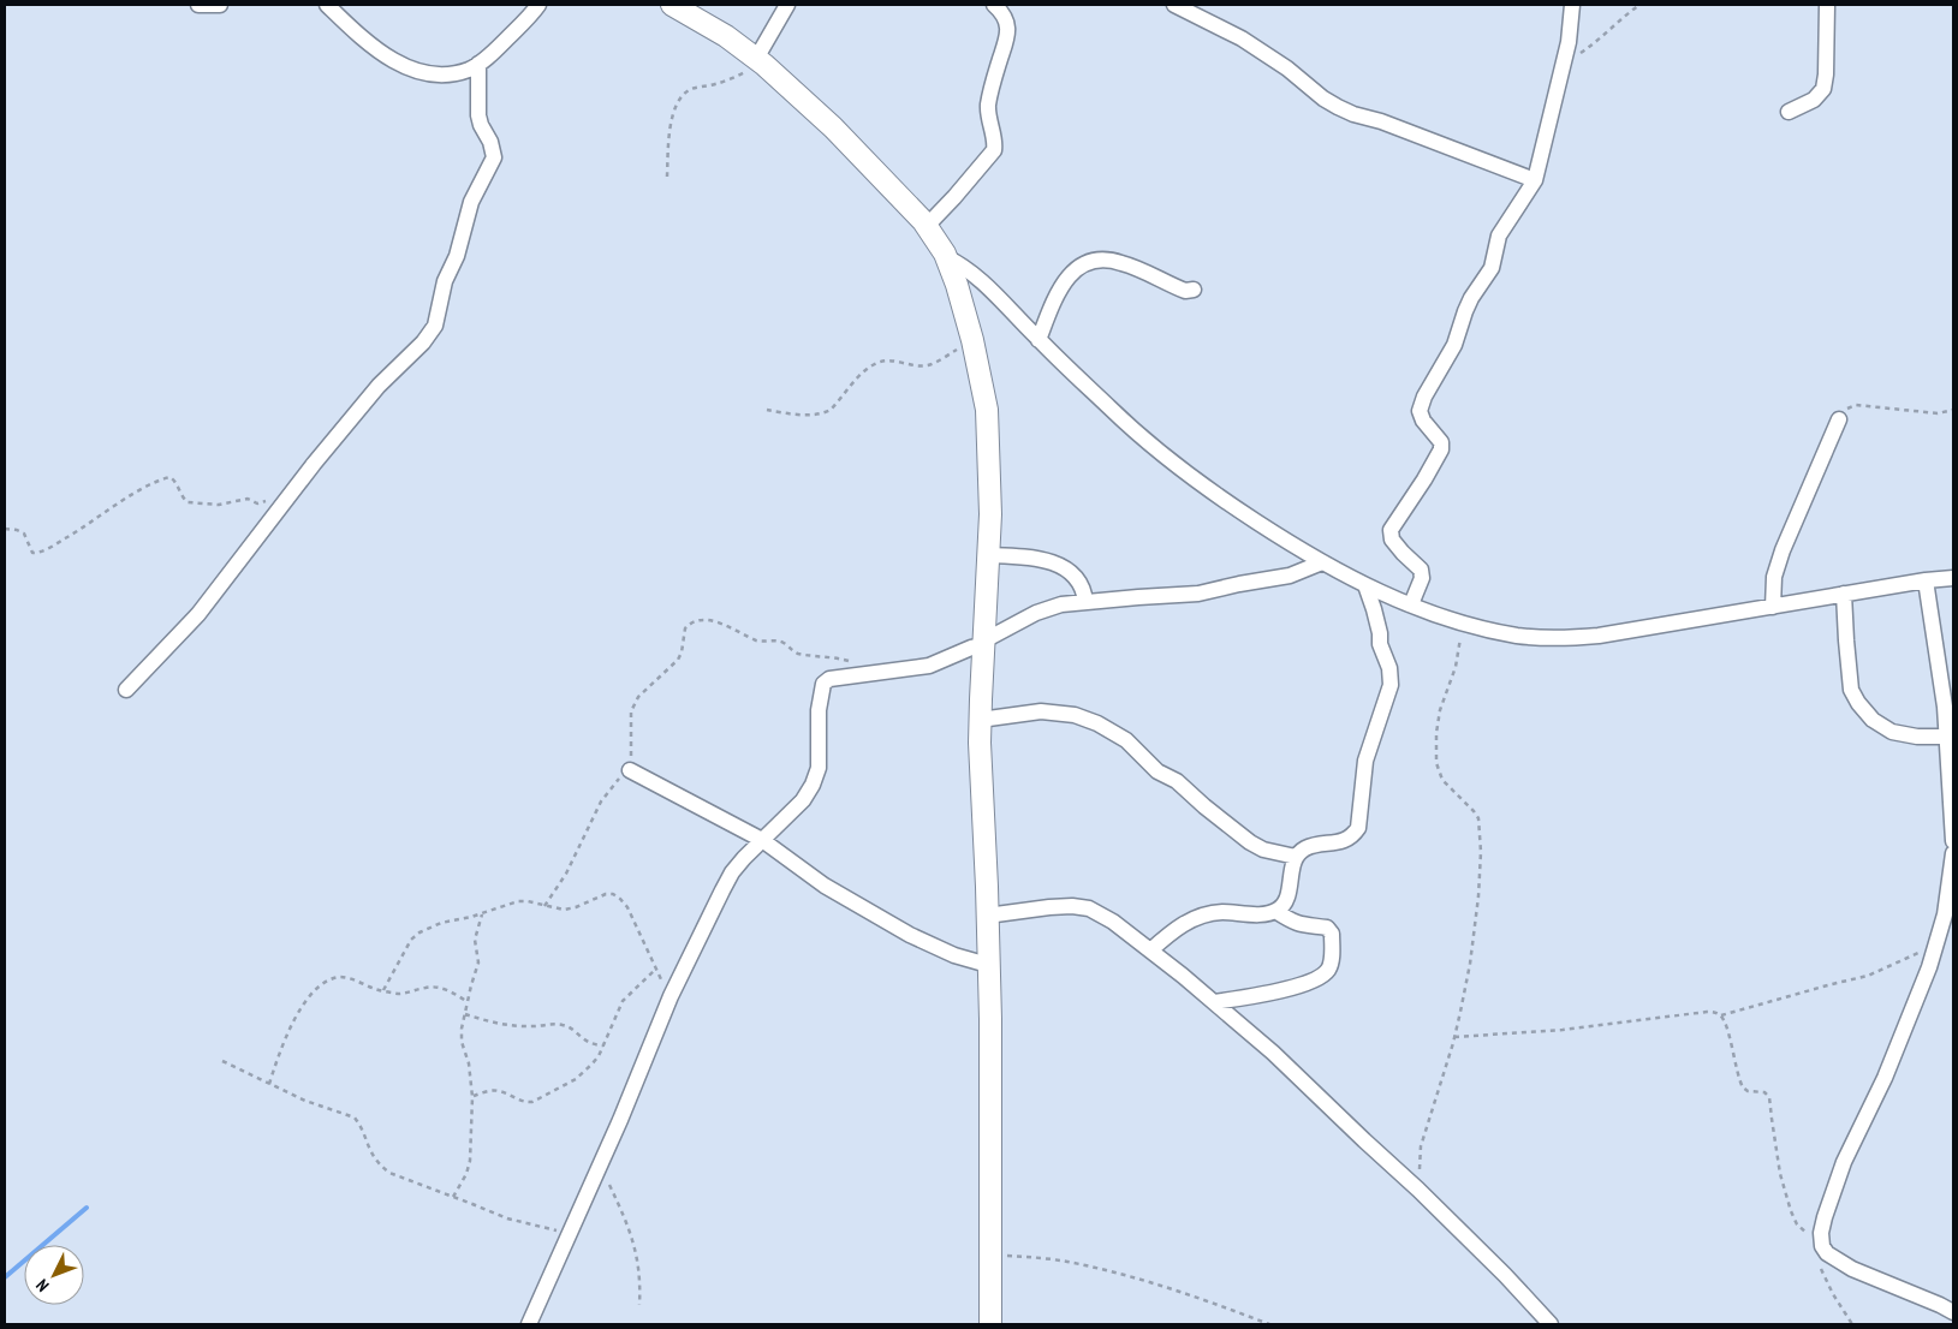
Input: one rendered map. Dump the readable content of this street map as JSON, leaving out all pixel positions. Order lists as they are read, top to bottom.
{
  "north": "bottom left"
}
